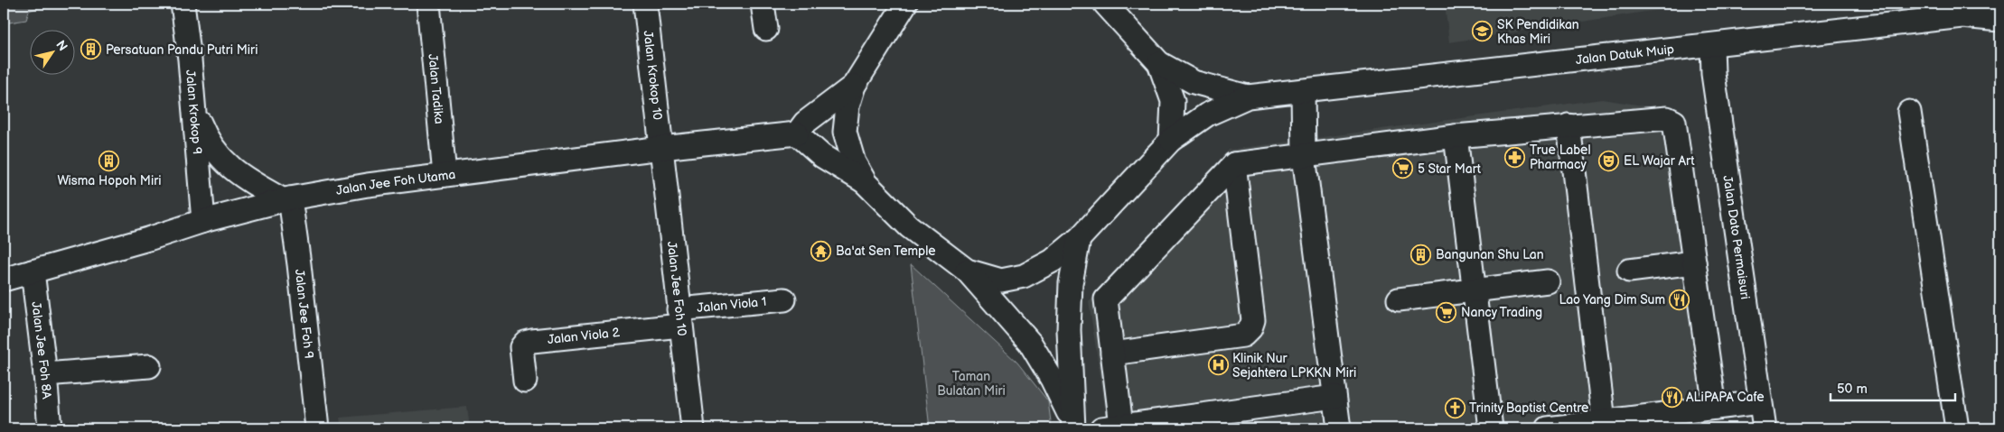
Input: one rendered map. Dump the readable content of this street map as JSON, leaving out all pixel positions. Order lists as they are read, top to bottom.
{
  "streets": {
    "street": [
      "Jalan Datuk Muip",
      "Jalan Krokop 10",
      "Jalan Tadika",
      "Jalan Krokop 9",
      "Jalan Jee Foh Utama",
      "Jalan Dato Permaisuri",
      "Jalan Jee Foh 10",
      "Jalan Viola 1",
      "Jalan Jee Foh 9",
      "Jalan Viola 2",
      "Jalan Jee Foh 8A"
    ]
  },
  "crossings": [
    ["Jalan Datuk Muip", "Jalan Dato Permaisuri"],
    ["Jalan Krokop 10", "Jalan Jee Foh Utama"],
    ["Jalan Krokop 10", "Jalan Jee Foh 10"],
    ["Jalan Tadika", "Jalan Jee Foh Utama"],
    ["Jalan Krokop 9", "Jalan Jee Foh Utama"],
    ["Jalan Jee Foh Utama", "Jalan Jee Foh 10"],
    ["Jalan Jee Foh Utama", "Jalan Jee Foh 9"],
    ["Jalan Jee Foh Utama", "Jalan Jee Foh 8A"],
    ["Jalan Jee Foh 10", "Jalan Viola 1"],
    ["Jalan Jee Foh 10", "Jalan Viola 2"],
    ["Jalan Viola 1", "Jalan Viola 2"]
  ],
  "parks": ["Taman Bulatan Miri"],
  "places": {
    "school or university": ["SK Pendidikan Khas Miri"],
    "building": ["Persatuan Pandu Putri Miri", "Wisma Hopoh Miri", "Bangunan Shu Lan"],
    "pharmacy": ["True Label Pharmacy"],
    "theatre": ["EL Wajar Art"],
    "supermarket": ["5 Star Mart", "Nancy Trading"],
    "temple": ["Ba'at Sen Temple"],
    "restaurant": ["Lao Yang Dim Sum", "ALiPAPA Cafe"],
    "hospital": ["Klinik Nur Sejahtera LPKKN Miri"],
    "church": ["Trinity Baptist Centre"]
  },
  "scale_bar": "50 m",
  "north": "top right"
}
